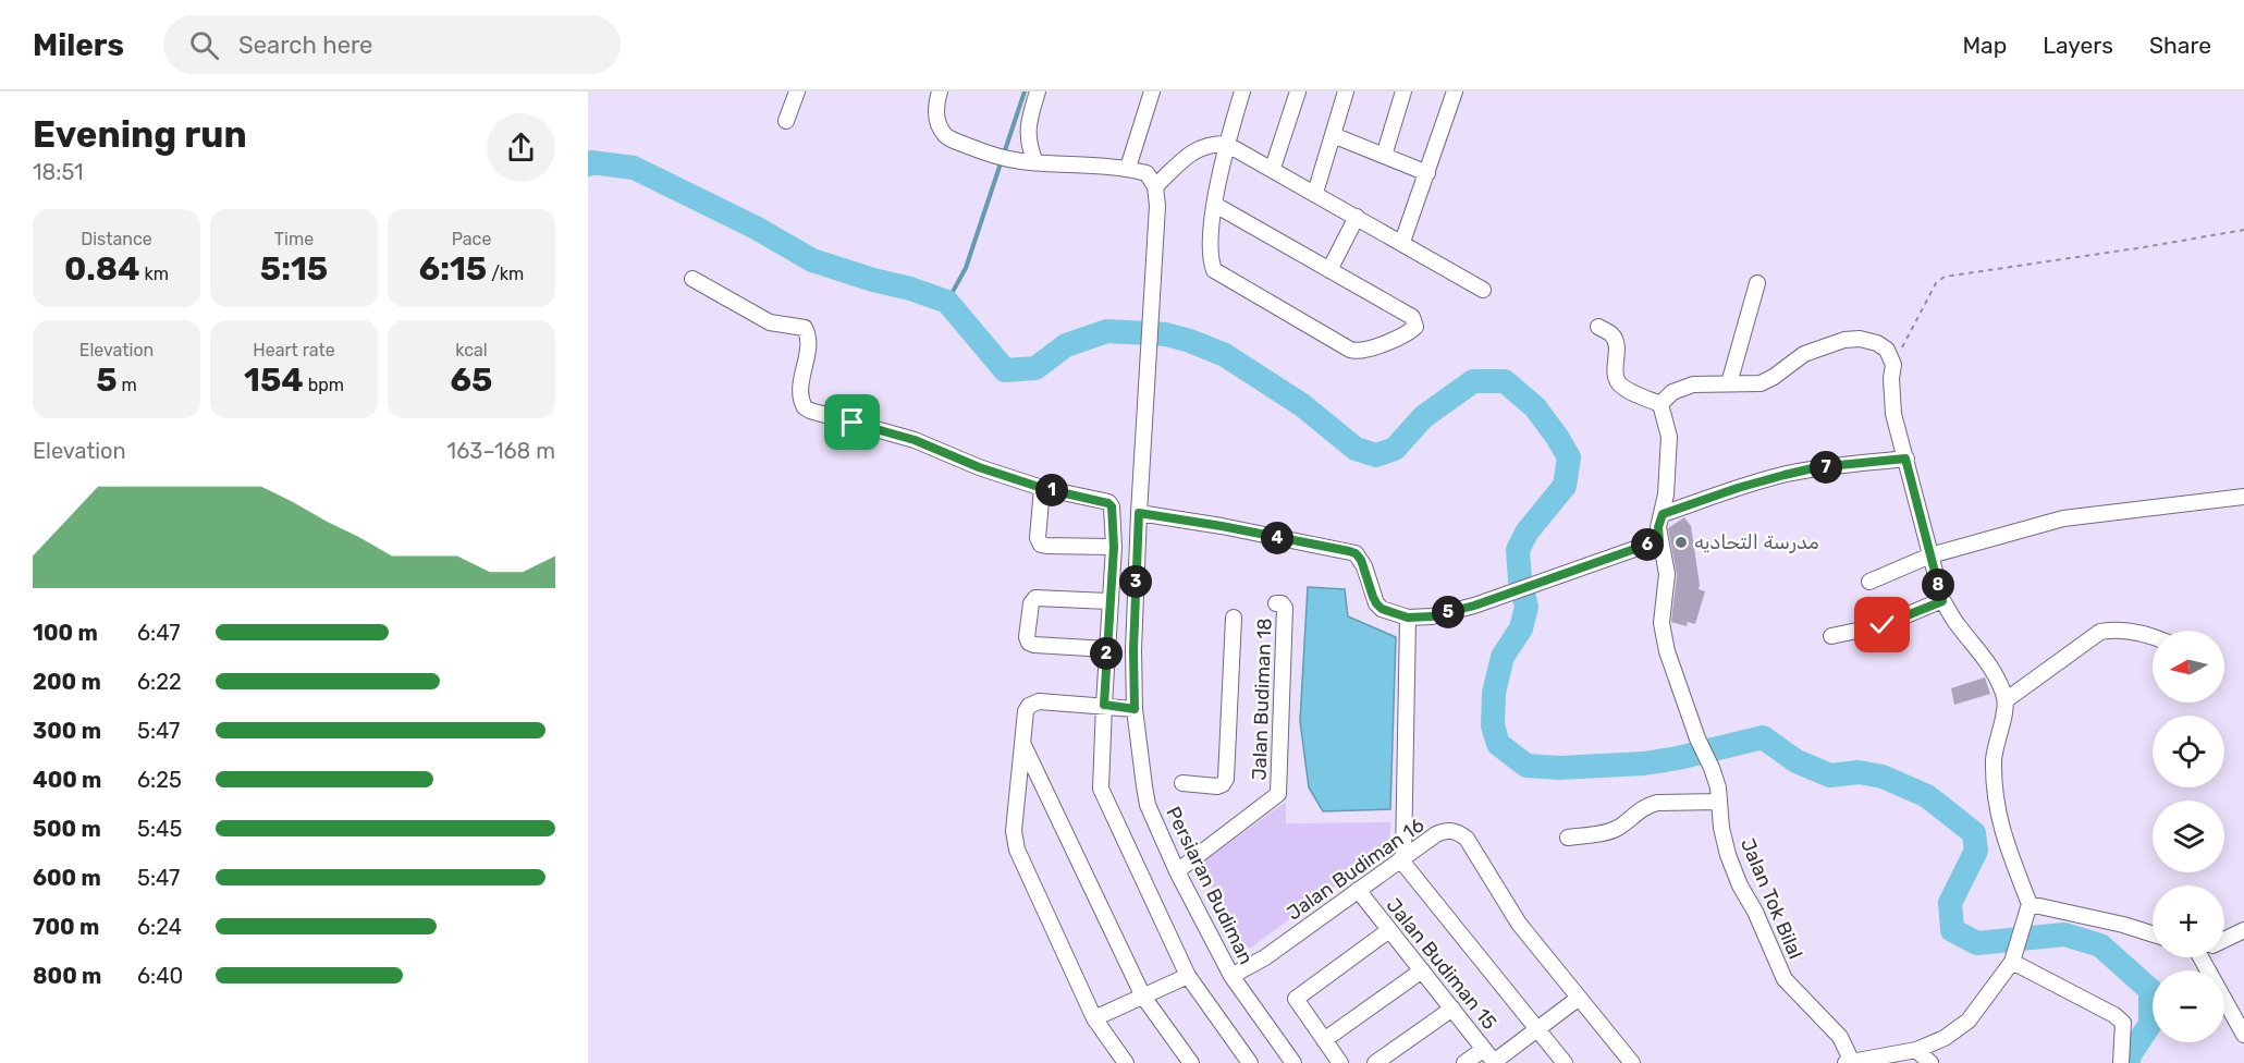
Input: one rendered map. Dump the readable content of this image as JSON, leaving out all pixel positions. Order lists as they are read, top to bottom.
{
  "streets": {
    "street": [
      "Jalan Budiman 18",
      "Jalan Budiman 16",
      "Persiaran Budiman",
      "Jalan Tok Bilal",
      "Jalan Budiman 15"
    ]
  },
  "crossings": [
    ["Jalan Budiman 18", "Persiaran Budiman"],
    ["Jalan Budiman 16", "Persiaran Budiman"],
    ["Jalan Budiman 16", "Jalan Budiman 15"]
  ],
  "places": ["مدرسة التحاديه"],
  "north": "left",
  "page": {
    "header": "Milers",
    "search": "Search here",
    "nav": ["Map", "Layers", "Share"],
    "heading": ["Evening run", "18:51"],
    "stats": [
      ["Distance", "0.84 km"],
      ["Time", "5:15"],
      ["Pace", "6:15 /km"],
      ["Elevation", "5 m"],
      ["Heart rate", "154 bpm"],
      ["kcal", "65"]
    ],
    "chart": ["Elevation", "163–168 m"],
    "pins": [
      "7",
      "1",
      "4",
      "6",
      "3",
      "8",
      "5",
      "2"
    ],
    "list": [
      {
        "name": "100 m",
        "note": "6:47"
      },
      {
        "name": "200 m",
        "note": "6:22"
      },
      {
        "name": "300 m",
        "note": "5:47"
      },
      {
        "name": "400 m",
        "note": "6:25"
      },
      {
        "name": "500 m",
        "note": "5:45"
      },
      {
        "name": "600 m",
        "note": "5:47"
      },
      {
        "name": "700 m",
        "note": "6:24"
      },
      {
        "name": "800 m",
        "note": "6:40"
      }
    ],
    "map_buttons": ["+", "−"]
  }
}
